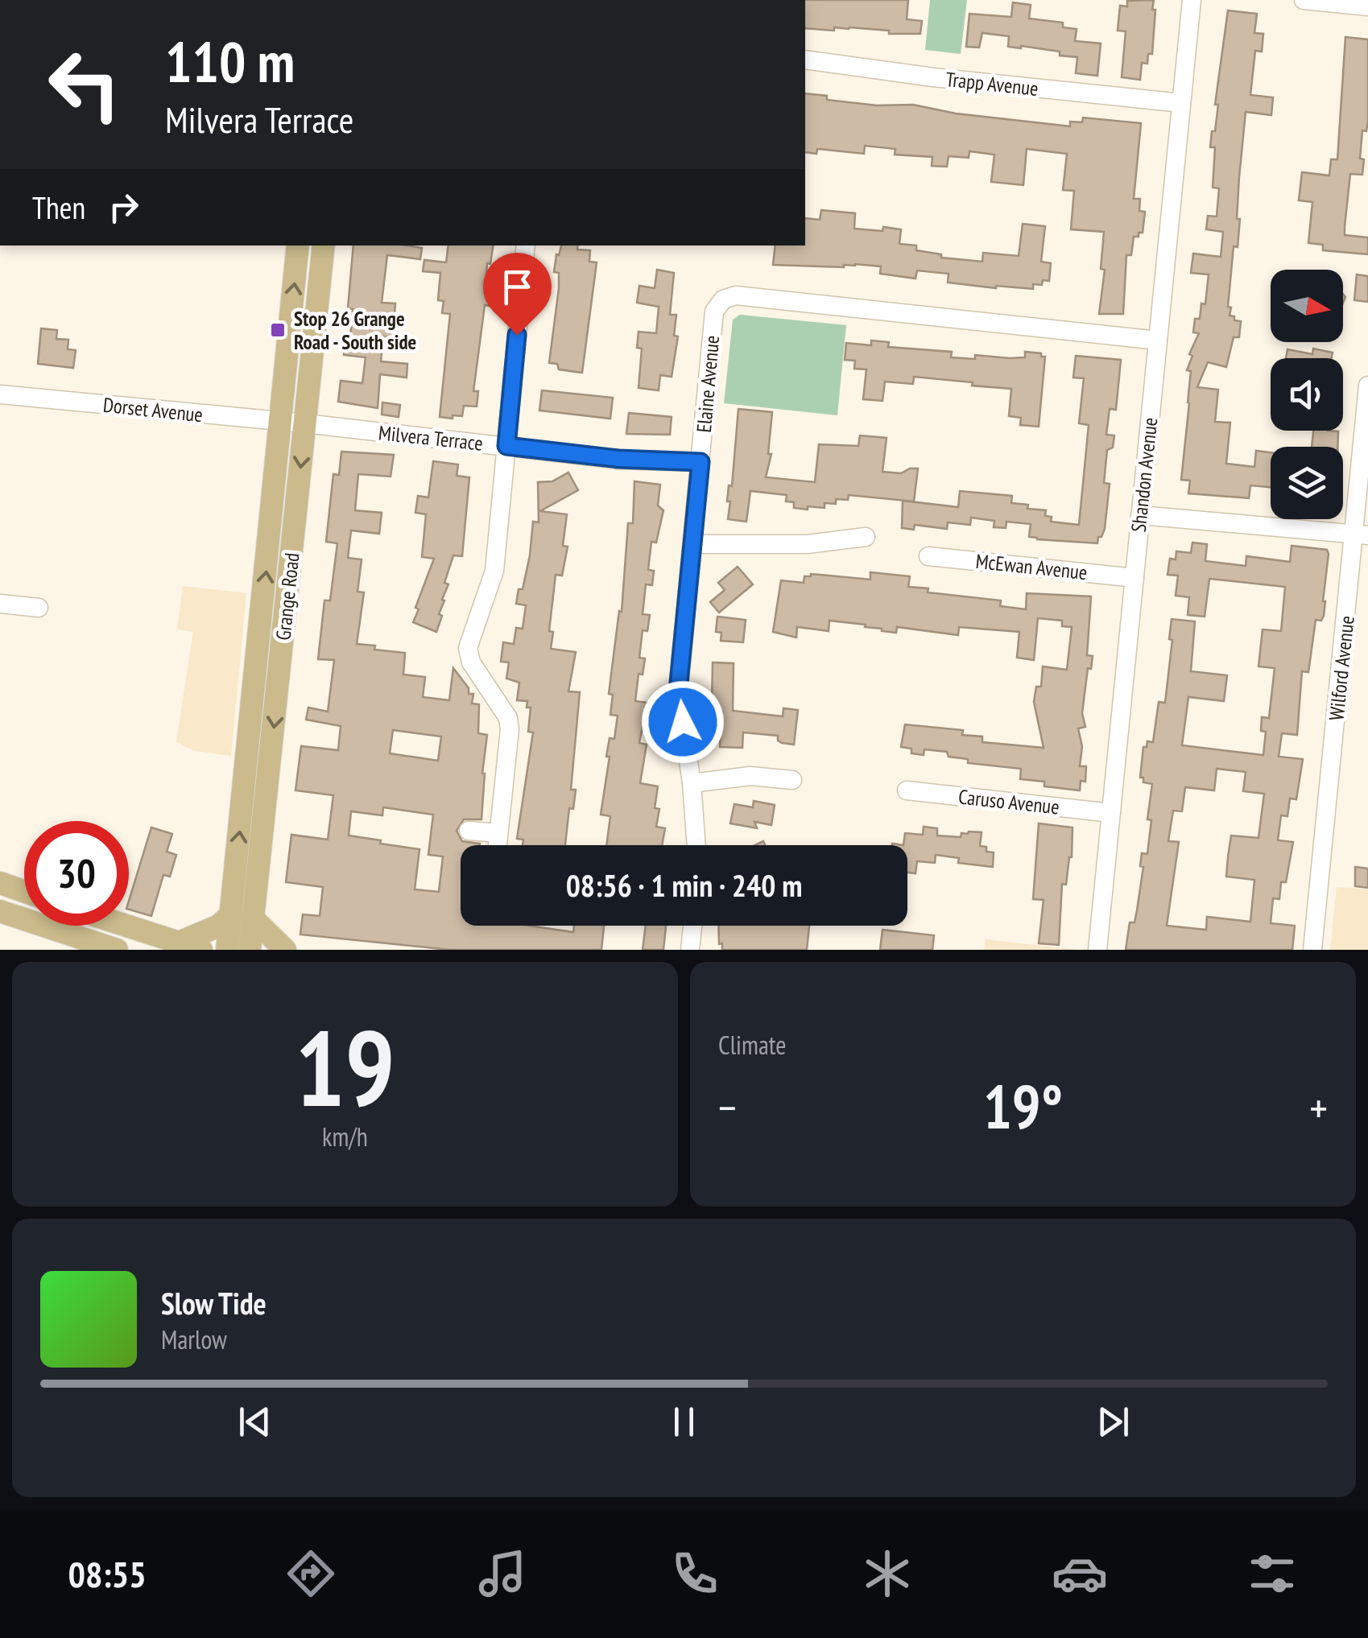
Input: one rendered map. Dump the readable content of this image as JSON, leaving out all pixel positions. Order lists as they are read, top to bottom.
{
  "streets": {
    "main road": ["Grange Road"],
    "street": [
      "Trapp Avenue",
      "Elaine Avenue",
      "Dorset Avenue",
      "Milvera Terrace",
      "Shandon Avenue",
      "McEwan Avenue",
      "Wilford Avenue",
      "Caruso Avenue"
    ]
  },
  "crossings": [
    ["Trapp Avenue", "Shandon Avenue"],
    ["Elaine Avenue", "Milvera Terrace"],
    ["Elaine Avenue", "Shandon Avenue"],
    ["Dorset Avenue", "Milvera Terrace"],
    ["Dorset Avenue", "Grange Road"],
    ["Milvera Terrace", "Grange Road"],
    ["Shandon Avenue", "McEwan Avenue"],
    ["Shandon Avenue", "Caruso Avenue"]
  ],
  "places": {
    "transit": ["Stop 26 Grange Road - South side"]
  },
  "north": "right",
  "page": {
    "turn": ["110 m", "Milvera Terrace"],
    "then": "Then",
    "limit": "30",
    "trip": "08:56 · 1 min · 240 m",
    "tile": [
      ["19", "km/h"],
      "Climate"
    ],
    "heat": ["−", "19°", "+"],
    "song": ["Slow Tide", "Marlow"],
    "tabs": "08:55"
  }
}
